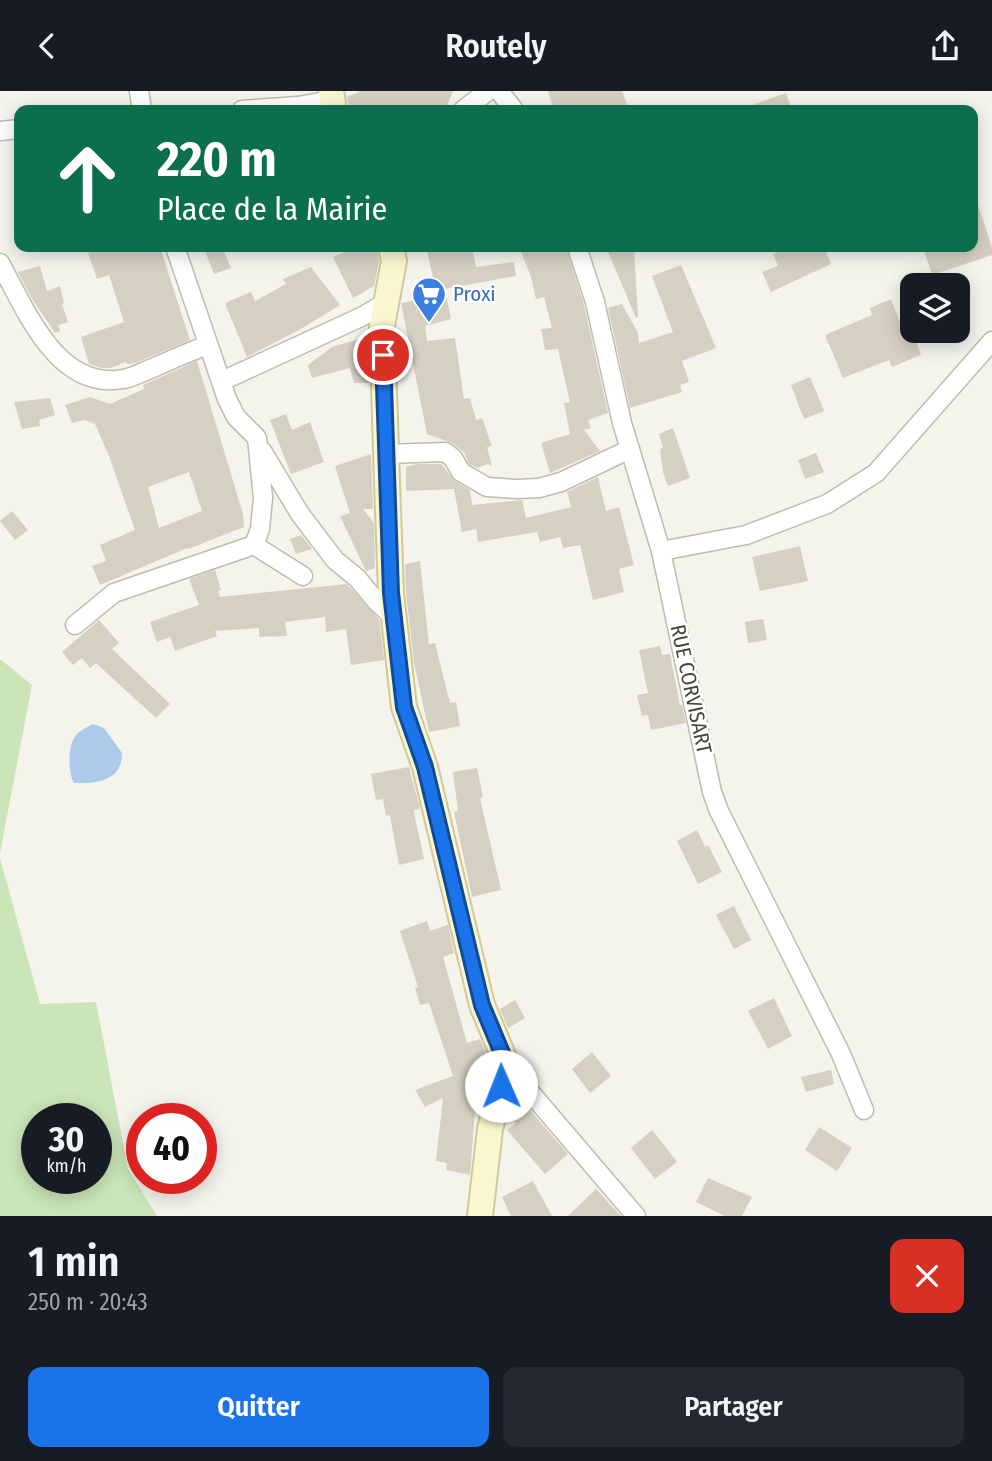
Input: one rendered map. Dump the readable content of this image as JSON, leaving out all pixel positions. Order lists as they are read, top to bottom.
{
  "streets": {
    "street": ["RUE CORVISART"]
  },
  "places": {
    "supermarket": ["Proxi"]
  },
  "page": {
    "header": "Routely",
    "turn": ["220 m", "Place de la Mairie"],
    "speed": "30 km/h",
    "limit": "40",
    "heading": ["1 min", "250 m · 20:43"],
    "buttons": ["Quitter", "Partager"]
  }
}
